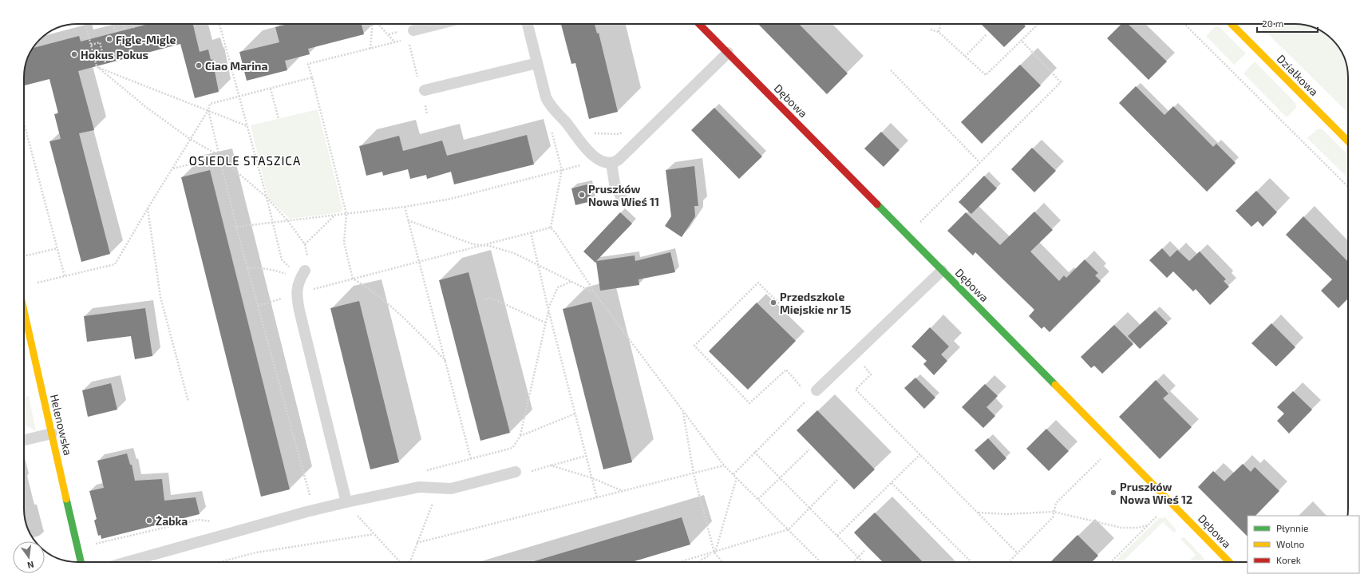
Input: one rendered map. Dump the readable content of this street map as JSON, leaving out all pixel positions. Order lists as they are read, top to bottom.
{
  "streets": {
    "street": ["Działkowa", "Dębowa", "Helenowska"]
  },
  "districts": ["OSIEDLE STASZICA"],
  "places": [
    "Figle-Migle",
    "Hokus Pokus",
    "Ciao Marina",
    "Pruszków Nowa Wieś 11",
    "Przedszkole Miejskie nr 15",
    "Pruszków Nowa Wieś 12",
    "Żabka"
  ],
  "legend": ["Płynnie", "Wolno", "Korek"],
  "scale_bar": "20 m",
  "north": "bottom"
}
